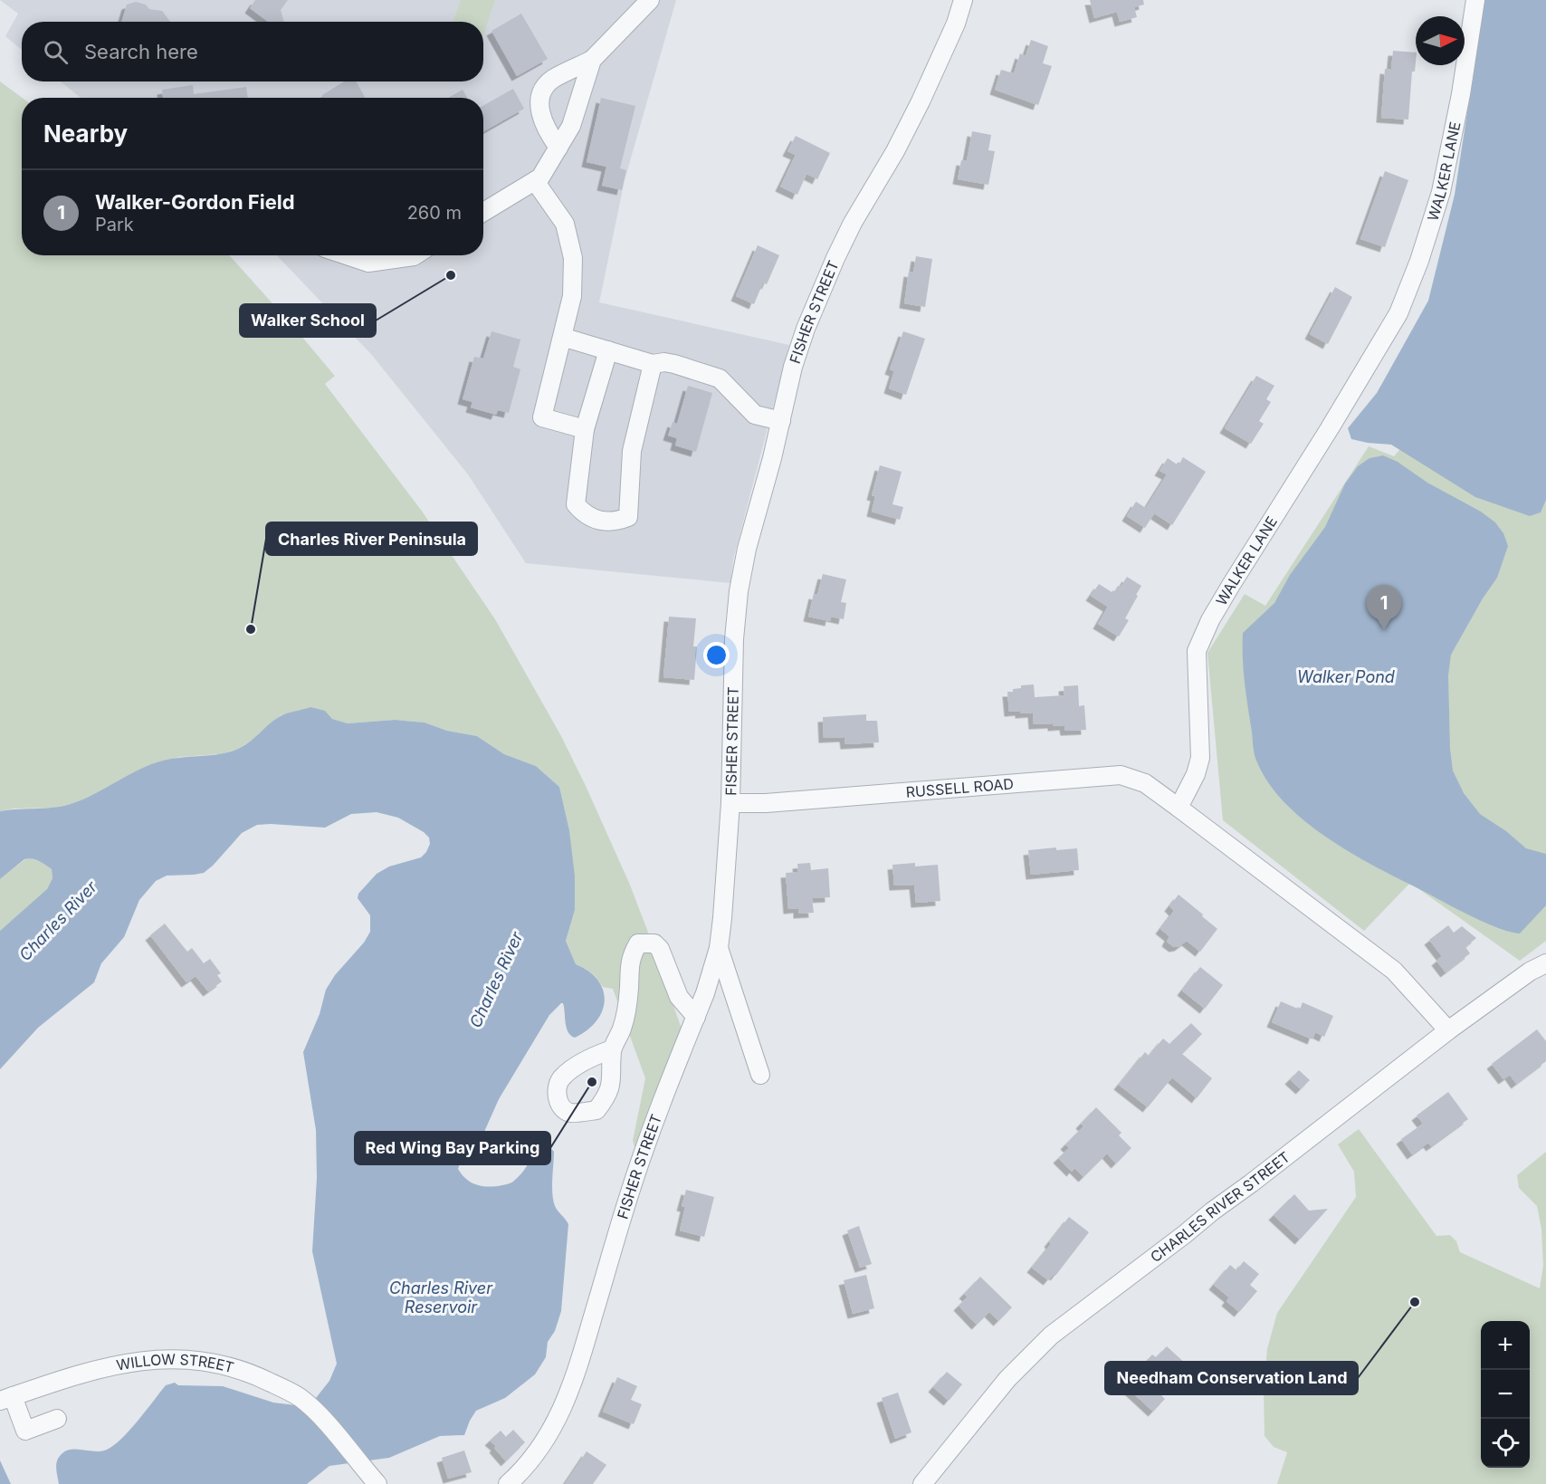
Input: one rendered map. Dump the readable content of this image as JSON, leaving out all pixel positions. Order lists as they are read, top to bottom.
{
  "streets": {
    "street": [
      "WALKER LANE",
      "FISHER STREET",
      "RUSSELL ROAD",
      "CHARLES RIVER STREET",
      "WILLOW STREET"
    ]
  },
  "crossings": [
    ["WALKER LANE", "RUSSELL ROAD"],
    ["FISHER STREET", "RUSSELL ROAD"]
  ],
  "water": ["Walker Pond", "Charles River", "Charles River Reservoir"],
  "places": [
    "Walker School",
    "Charles River Peninsula",
    "Red Wing Bay Parking",
    "Needham Conservation Land"
  ],
  "north": "right",
  "page": {
    "search": "Search here",
    "heading": "Nearby",
    "list": [
      {
        "mark": "1",
        "name": "Walker-Gordon Field",
        "note": "Park",
        "value": "260 m"
      }
    ],
    "pins": "1",
    "map_buttons": ["+", "−"]
  }
}
